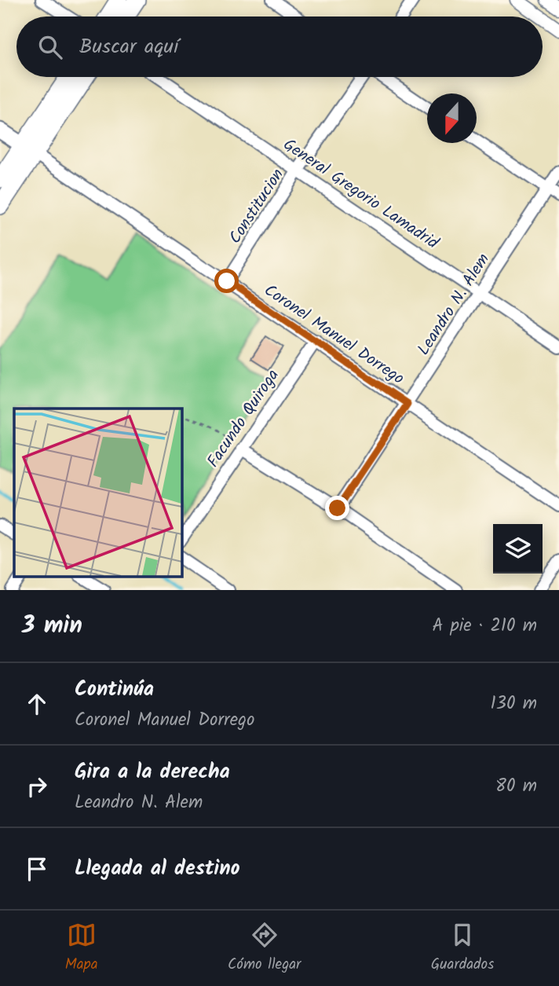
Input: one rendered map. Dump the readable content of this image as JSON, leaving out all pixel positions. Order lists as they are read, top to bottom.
{
  "streets": {
    "street": [
      "General Gregorio Lamadrid",
      "Constitucion",
      "Leandro N. Alem",
      "Coronel Manuel Dorrego",
      "Facundo Quiroga"
    ]
  },
  "crossings": [
    ["General Gregorio Lamadrid", "Constitucion"],
    ["General Gregorio Lamadrid", "Leandro N. Alem"],
    ["Constitucion", "Coronel Manuel Dorrego"],
    ["Leandro N. Alem", "Coronel Manuel Dorrego"],
    ["Coronel Manuel Dorrego", "Facundo Quiroga"]
  ],
  "north": "bottom",
  "page": {
    "search": "Buscar aquí",
    "heading": ["3 min", "A pie · 210 m"],
    "list": [
      ["Continúa", "Coronel Manuel Dorrego", "130 m"],
      ["Gira a la derecha", "Leandro N. Alem", "80 m"],
      "Llegada al destino"
    ],
    "nav": ["Mapa", "Cómo llegar", "Guardados"]
  }
}
